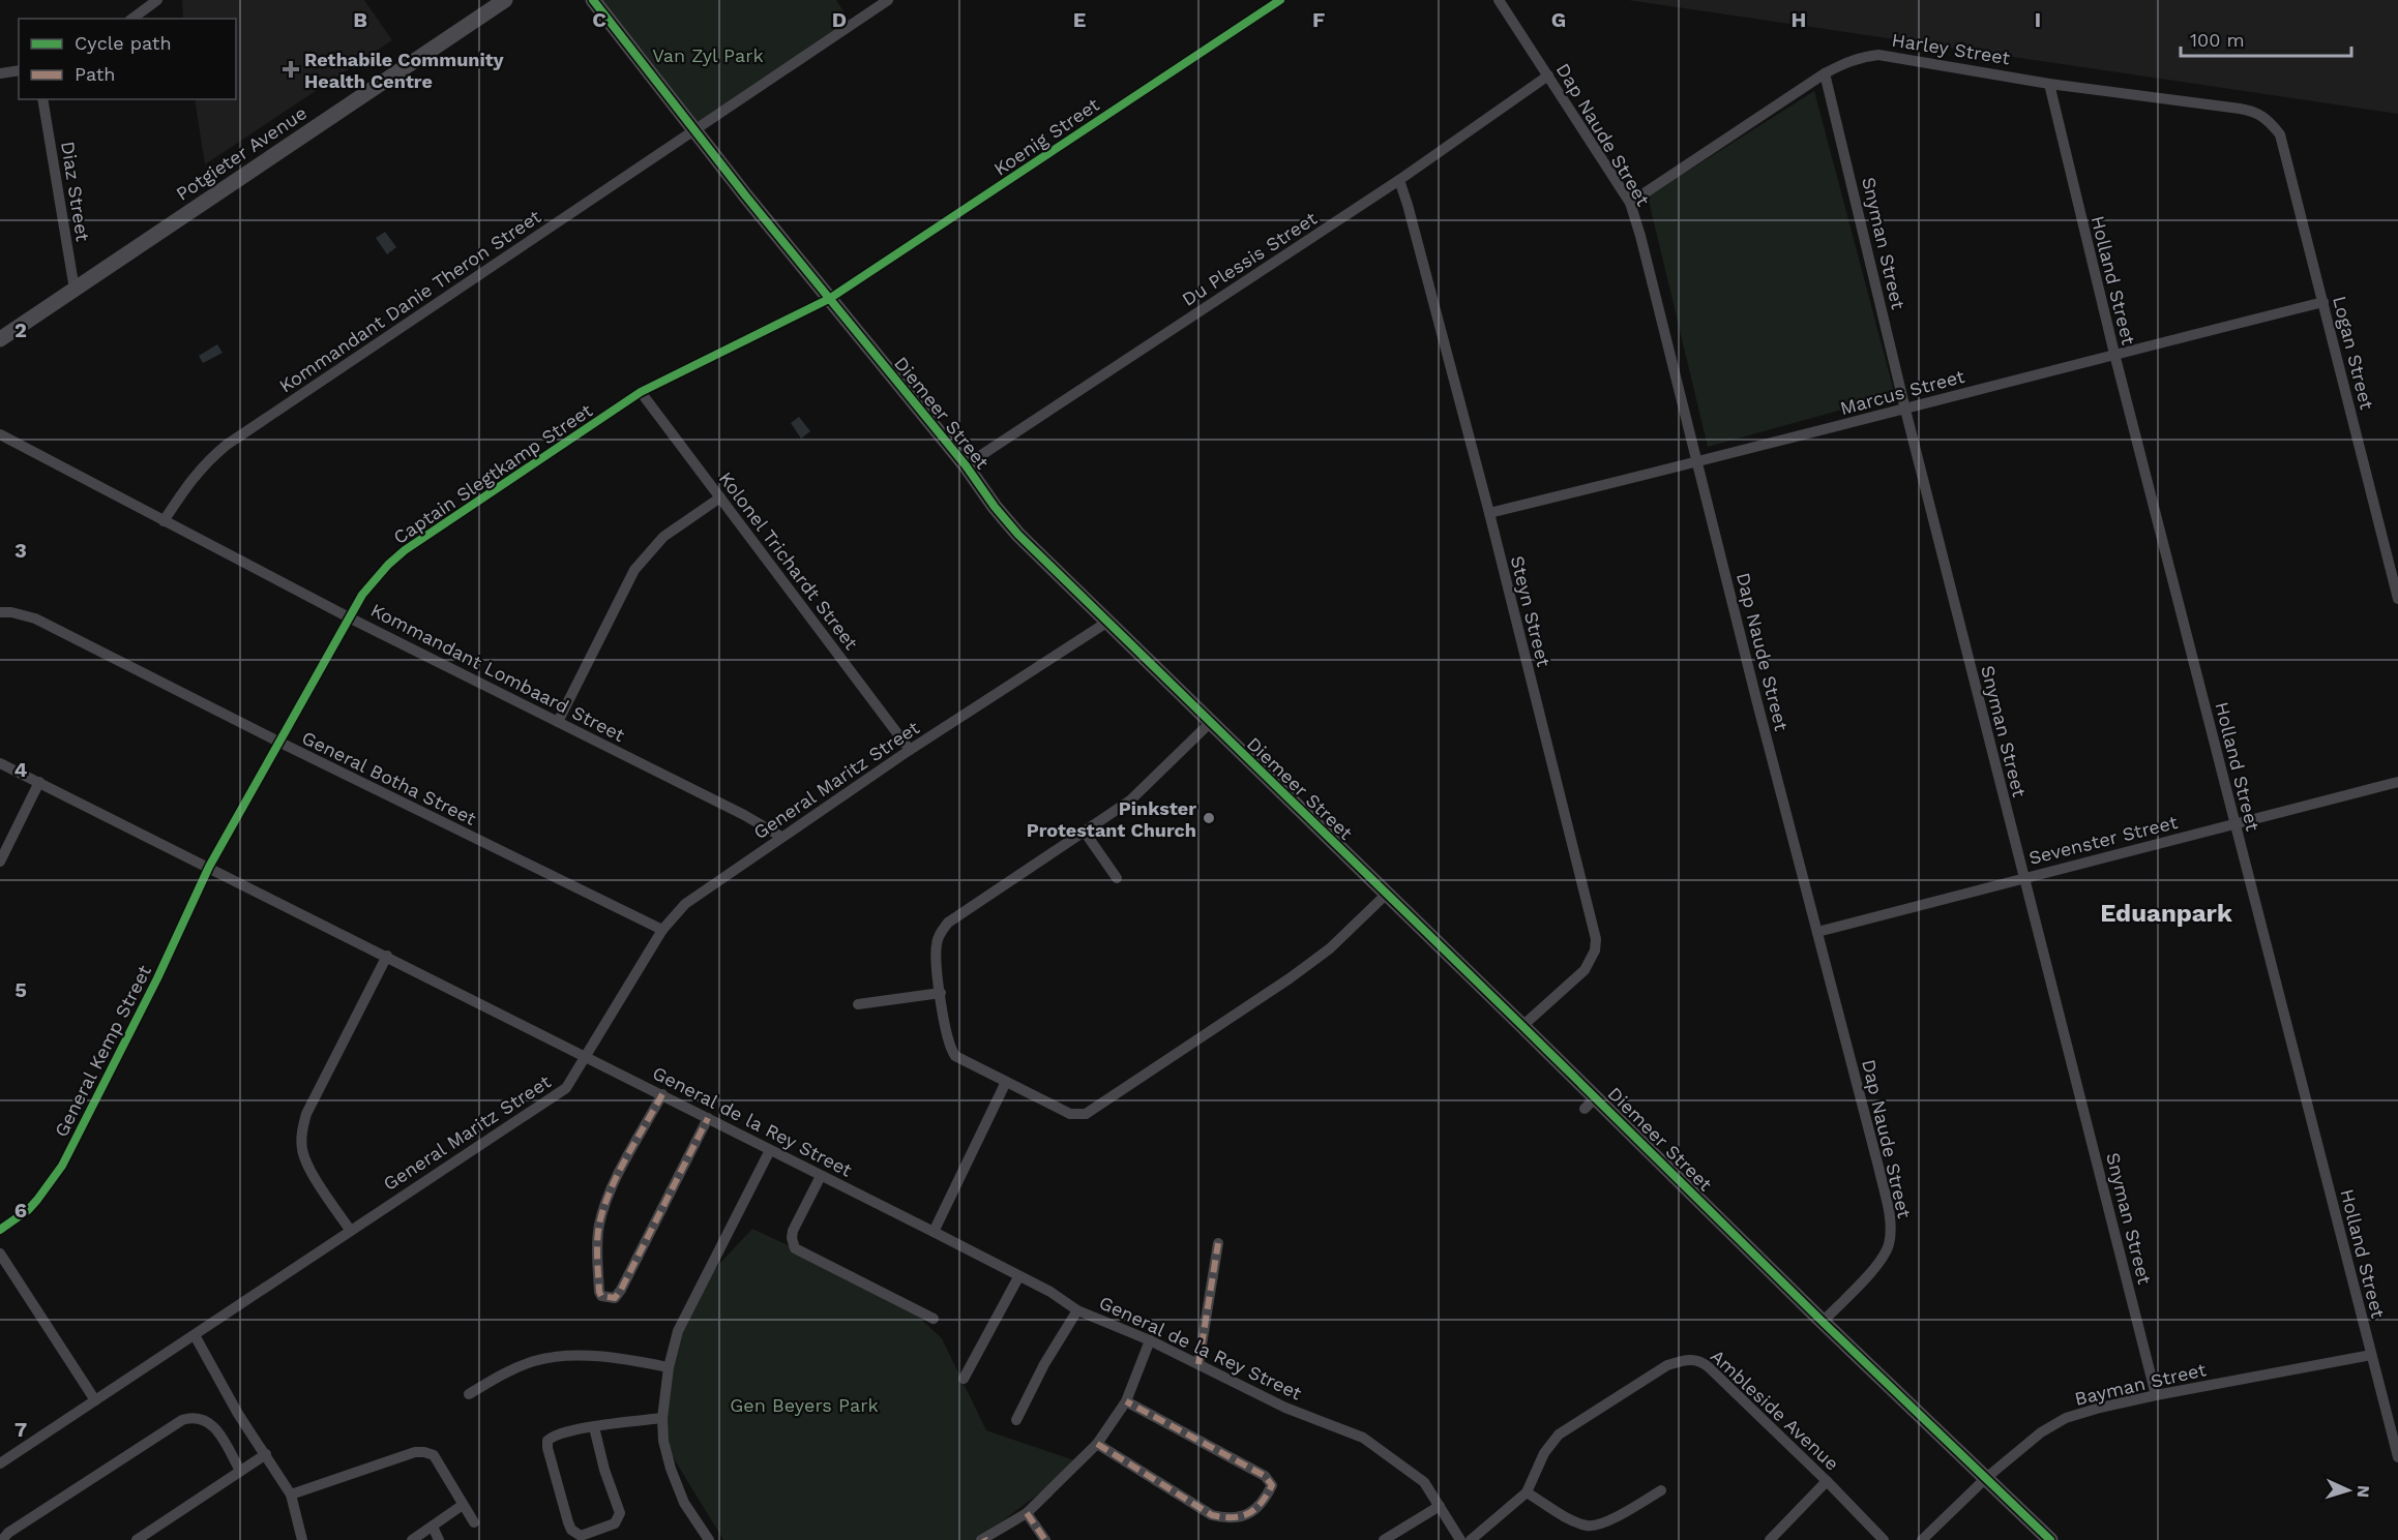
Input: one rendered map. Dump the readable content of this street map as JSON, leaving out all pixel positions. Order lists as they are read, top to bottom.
{
  "streets": {
    "street": [
      "Harley Street",
      "Dap Naude Street",
      "Koenig Street",
      "Potgieter Avenue",
      "Diaz Street",
      "Snyman Street",
      "Du Plessis Street",
      "Holland Street",
      "Kommandant Danie Theron Street",
      "Logan Street",
      "Marcus Street",
      "Diemeer Street",
      "Captain Slegtkamp Street",
      "Kolonel Trichardt Street",
      "Steyn Street",
      "Kommandant Lombaard Street",
      "General Botha Street",
      "General Maritz Street",
      "Sevenster Street",
      "General Kemp Street",
      "General de la Rey Street",
      "Bayman Street",
      "Ambleside Avenue"
    ]
  },
  "crossings": [
    ["Harley Street", "Dap Naude Street"],
    ["Harley Street", "Snyman Street"],
    ["Harley Street", "Holland Street"],
    ["Harley Street", "Logan Street"],
    ["Dap Naude Street", "Du Plessis Street"],
    ["Dap Naude Street", "Marcus Street"],
    ["Dap Naude Street", "Diemeer Street"],
    ["Dap Naude Street", "Sevenster Street"],
    ["Koenig Street", "Diemeer Street"],
    ["Koenig Street", "Captain Slegtkamp Street"],
    ["Potgieter Avenue", "Diaz Street"],
    ["Snyman Street", "Marcus Street"],
    ["Snyman Street", "Sevenster Street"],
    ["Snyman Street", "Bayman Street"],
    ["Du Plessis Street", "Diemeer Street"],
    ["Du Plessis Street", "Steyn Street"],
    ["Holland Street", "Marcus Street"],
    ["Holland Street", "Sevenster Street"],
    ["Holland Street", "Bayman Street"],
    ["Kommandant Danie Theron Street", "Diemeer Street"],
    ["Kommandant Danie Theron Street", "Kommandant Lombaard Street"],
    ["Logan Street", "Marcus Street"],
    ["Marcus Street", "Steyn Street"],
    ["Diemeer Street", "Captain Slegtkamp Street"],
    ["Diemeer Street", "Steyn Street"],
    ["Diemeer Street", "General Maritz Street"],
    ["Diemeer Street", "Bayman Street"],
    ["Captain Slegtkamp Street", "Kolonel Trichardt Street"],
    ["Captain Slegtkamp Street", "Kommandant Lombaard Street"],
    ["Captain Slegtkamp Street", "General Botha Street"],
    ["Captain Slegtkamp Street", "General Kemp Street"],
    ["Captain Slegtkamp Street", "General de la Rey Street"],
    ["Kolonel Trichardt Street", "General Maritz Street"],
    ["Kommandant Lombaard Street", "General Maritz Street"],
    ["General Botha Street", "General Maritz Street"],
    ["General Maritz Street", "General de la Rey Street"],
    ["General Kemp Street", "General de la Rey Street"]
  ],
  "districts": ["Eduanpark"],
  "parks": ["Van Zyl Park", "Gen Beyers Park"],
  "places": {
    "health": ["Rethabile Community Health Centre"],
    "other": ["Pinkster Protestant Church"]
  },
  "legend": ["Cycle path", "Path"],
  "scale_bar": "100 m",
  "north": "right",
  "grid": {
    "columns": [
      "B",
      "C",
      "D",
      "E",
      "F",
      "G",
      "H",
      "I"
    ],
    "rows": [
      "2",
      "3",
      "4",
      "5",
      "6",
      "7"
    ]
  }
}
